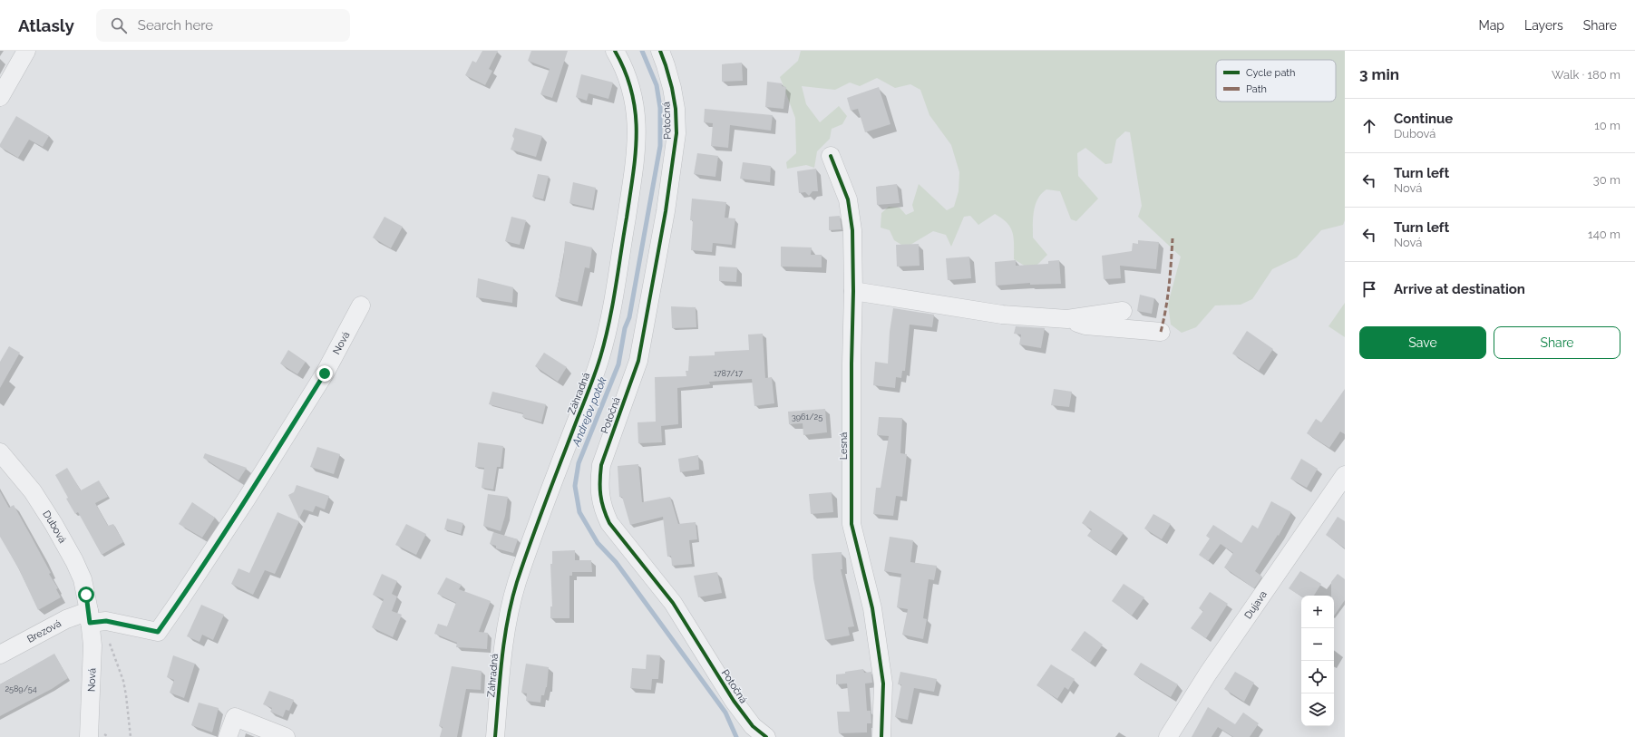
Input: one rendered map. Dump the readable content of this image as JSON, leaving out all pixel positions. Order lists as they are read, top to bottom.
{
  "streets": {
    "street": [
      "Potočná",
      "Nová",
      "Záhradná",
      "Lesná",
      "Dubová",
      "Dujava",
      "Brezová"
    ]
  },
  "crossings": [
    ["Nová", "Dubová"],
    ["Nová", "Brezová"],
    ["Dubová", "Brezová"]
  ],
  "water": ["Andrejov potok"],
  "house_numbers": ["1787/17", "3961/25", "2589/54"],
  "legend": ["Cycle path", "Path"],
  "page": {
    "header": "Atlasly",
    "search": "Search here",
    "nav": ["Map", "Layers", "Share"],
    "heading": ["3 min", "Walk · 180 m"],
    "list": [
      ["Continue", "Dubová", "10 m"],
      ["Turn left", "Nová", "30 m"],
      ["Turn left", "Nová", "140 m"],
      "Arrive at destination"
    ],
    "buttons": ["Save", "Share"],
    "map_buttons": ["+", "−"]
  }
}
